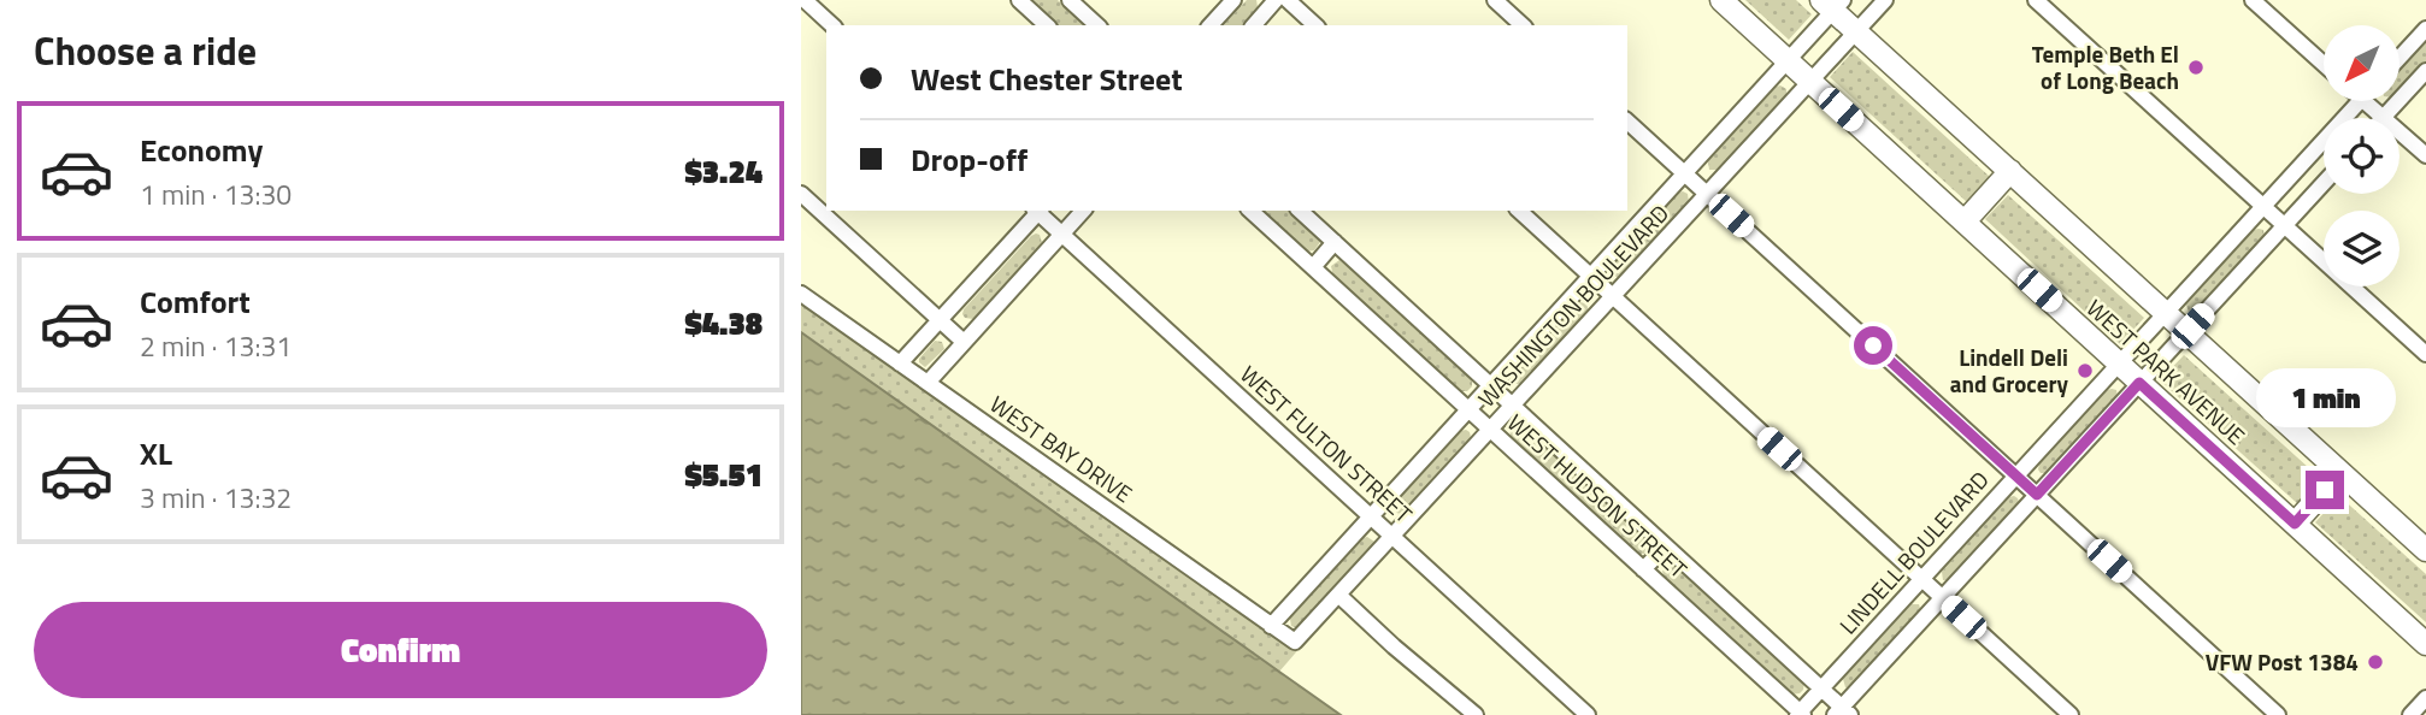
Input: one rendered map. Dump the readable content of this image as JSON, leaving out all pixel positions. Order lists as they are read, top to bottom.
{
  "streets": {
    "highway": ["WEST PARK AVENUE"],
    "street": [
      "WASHINGTON BOULEVARD",
      "WEST FULTON STREET",
      "WEST BAY DRIVE",
      "WEST HUDSON STREET",
      "LINDELL BOULEVARD"
    ]
  },
  "crossings": [
    ["WASHINGTON BOULEVARD", "WEST PARK AVENUE"],
    ["WASHINGTON BOULEVARD", "WEST FULTON STREET"],
    ["WASHINGTON BOULEVARD", "WEST BAY DRIVE"],
    ["WASHINGTON BOULEVARD", "WEST HUDSON STREET"],
    ["WEST PARK AVENUE", "LINDELL BOULEVARD"],
    ["WEST HUDSON STREET", "LINDELL BOULEVARD"]
  ],
  "places": ["Temple Beth El of Long Beach", "Lindell Deli and Grocery", "VFW Post 1384"],
  "north": "bottom left",
  "page": {
    "heading": "Choose a ride",
    "banner": ["West Chester Street", "Drop-off"],
    "list": [
      {
        "name": "Economy",
        "note": "1 min · 13:30",
        "value": "$3.24"
      },
      {
        "name": "Comfort",
        "note": "2 min · 13:31",
        "value": "$4.38"
      },
      {
        "name": "XL",
        "note": "3 min · 13:32",
        "value": "$5.51"
      }
    ],
    "bubble": "1 min",
    "buttons": "Confirm"
  }
}
